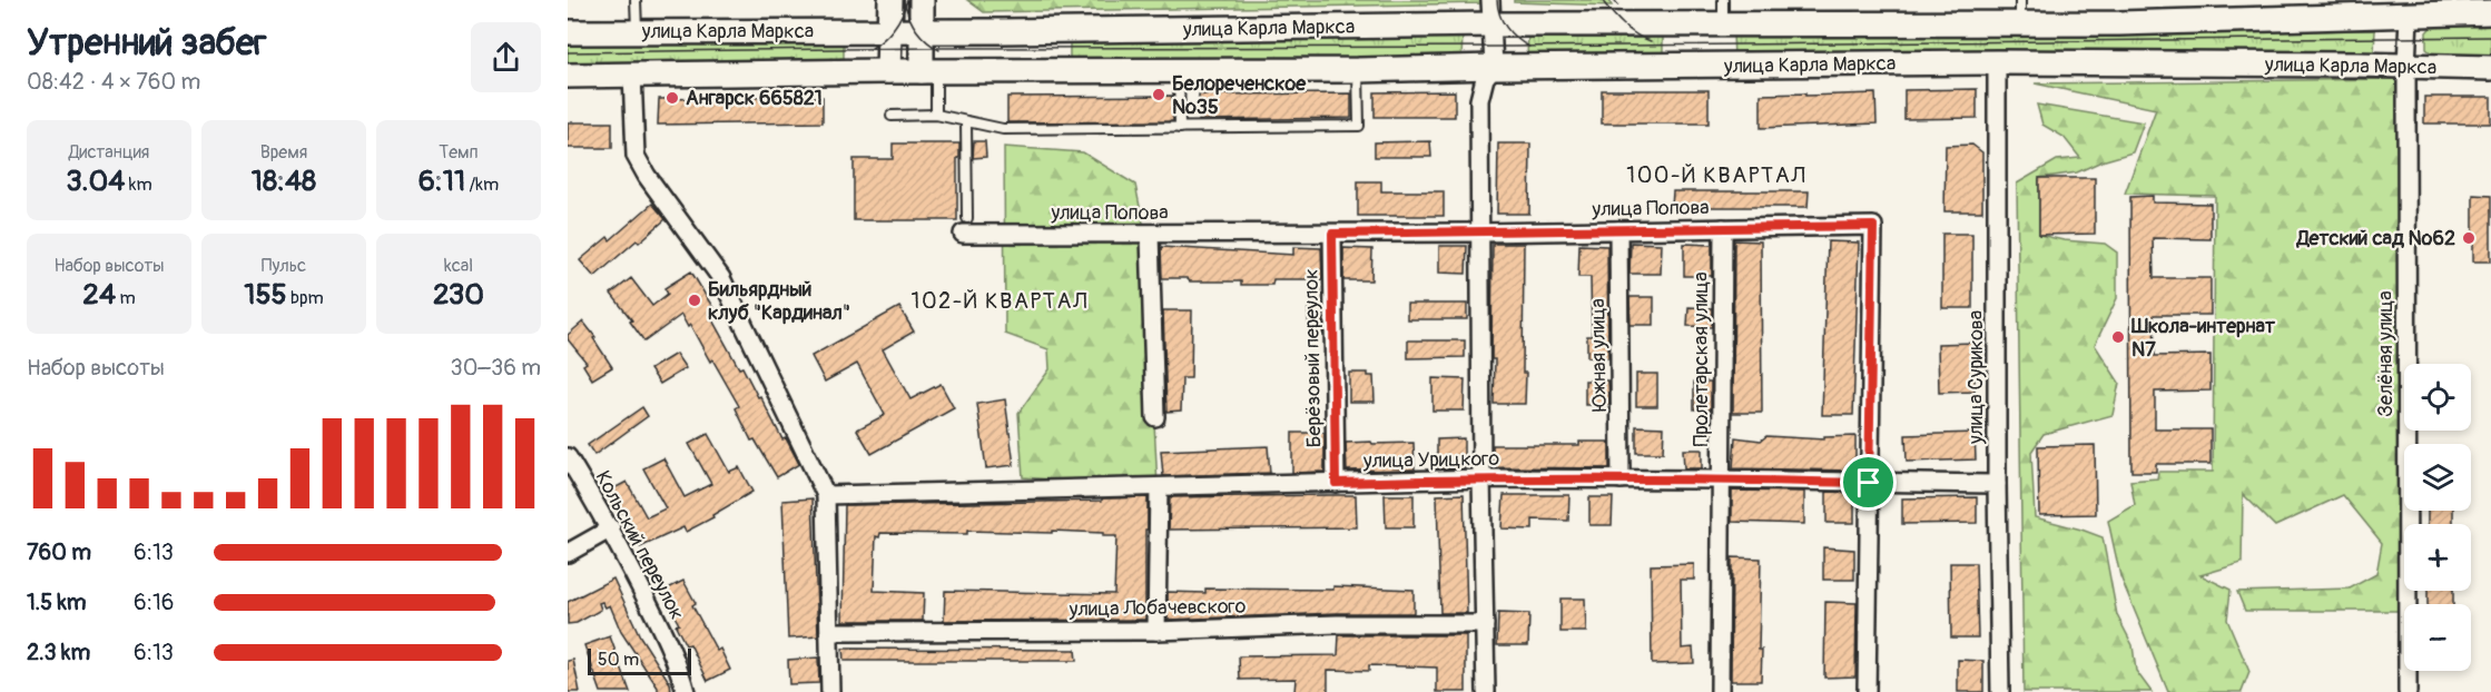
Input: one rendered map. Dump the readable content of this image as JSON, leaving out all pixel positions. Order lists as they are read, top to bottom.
{
  "streets": {
    "street": [
      "улица Карла Маркса",
      "улица Попова",
      "Зелёная улица",
      "Южная улица",
      "Берёзовый переулок",
      "Пролетарская улица",
      "улица Сурикова",
      "улица Урицкого",
      "Кольский переулок",
      "улица Лобачевского"
    ]
  },
  "crossings": [
    ["улица Карла Маркса", "Зелёная улица"],
    ["улица Карла Маркса", "улица Сурикова"],
    ["улица Попова", "Южная улица"],
    ["улица Попова", "Берёзовый переулок"],
    ["улица Попова", "Пролетарская улица"],
    ["улица Попова", "улица Урицкого"],
    ["Южная улица", "улица Урицкого"],
    ["Берёзовый переулок", "улица Урицкого"],
    ["Пролетарская улица", "улица Урицкого"],
    ["улица Сурикова", "улица Урицкого"]
  ],
  "districts": ["100-Й КВАРТАЛ", "102-Й КВАРТАЛ"],
  "places": [
    "Белореченское №35",
    "Ангарск 665821",
    "Детский сад №62",
    "Бильярдный клуб \"Кардинал\"",
    "Школа-интернат N7"
  ],
  "scale_bar": "50 m",
  "page": {
    "heading": ["Утренний забег", "08:42 · 4 × 760 m"],
    "stats": [
      ["Дистанция", "3.04 km"],
      ["Время", "18:48"],
      ["Темп", "6:11 /km"],
      ["Набор высоты", "24 m"],
      ["Пульс", "155 bpm"],
      ["kcal", "230"]
    ],
    "chart": ["Набор высоты", "30–36 m"],
    "map_buttons": ["+", "−"],
    "list": [
      {
        "name": "760 m",
        "note": "6:13"
      },
      {
        "name": "1.5 km",
        "note": "6:16"
      },
      {
        "name": "2.3 km",
        "note": "6:13"
      }
    ],
    "scale": "50 m"
  }
}
